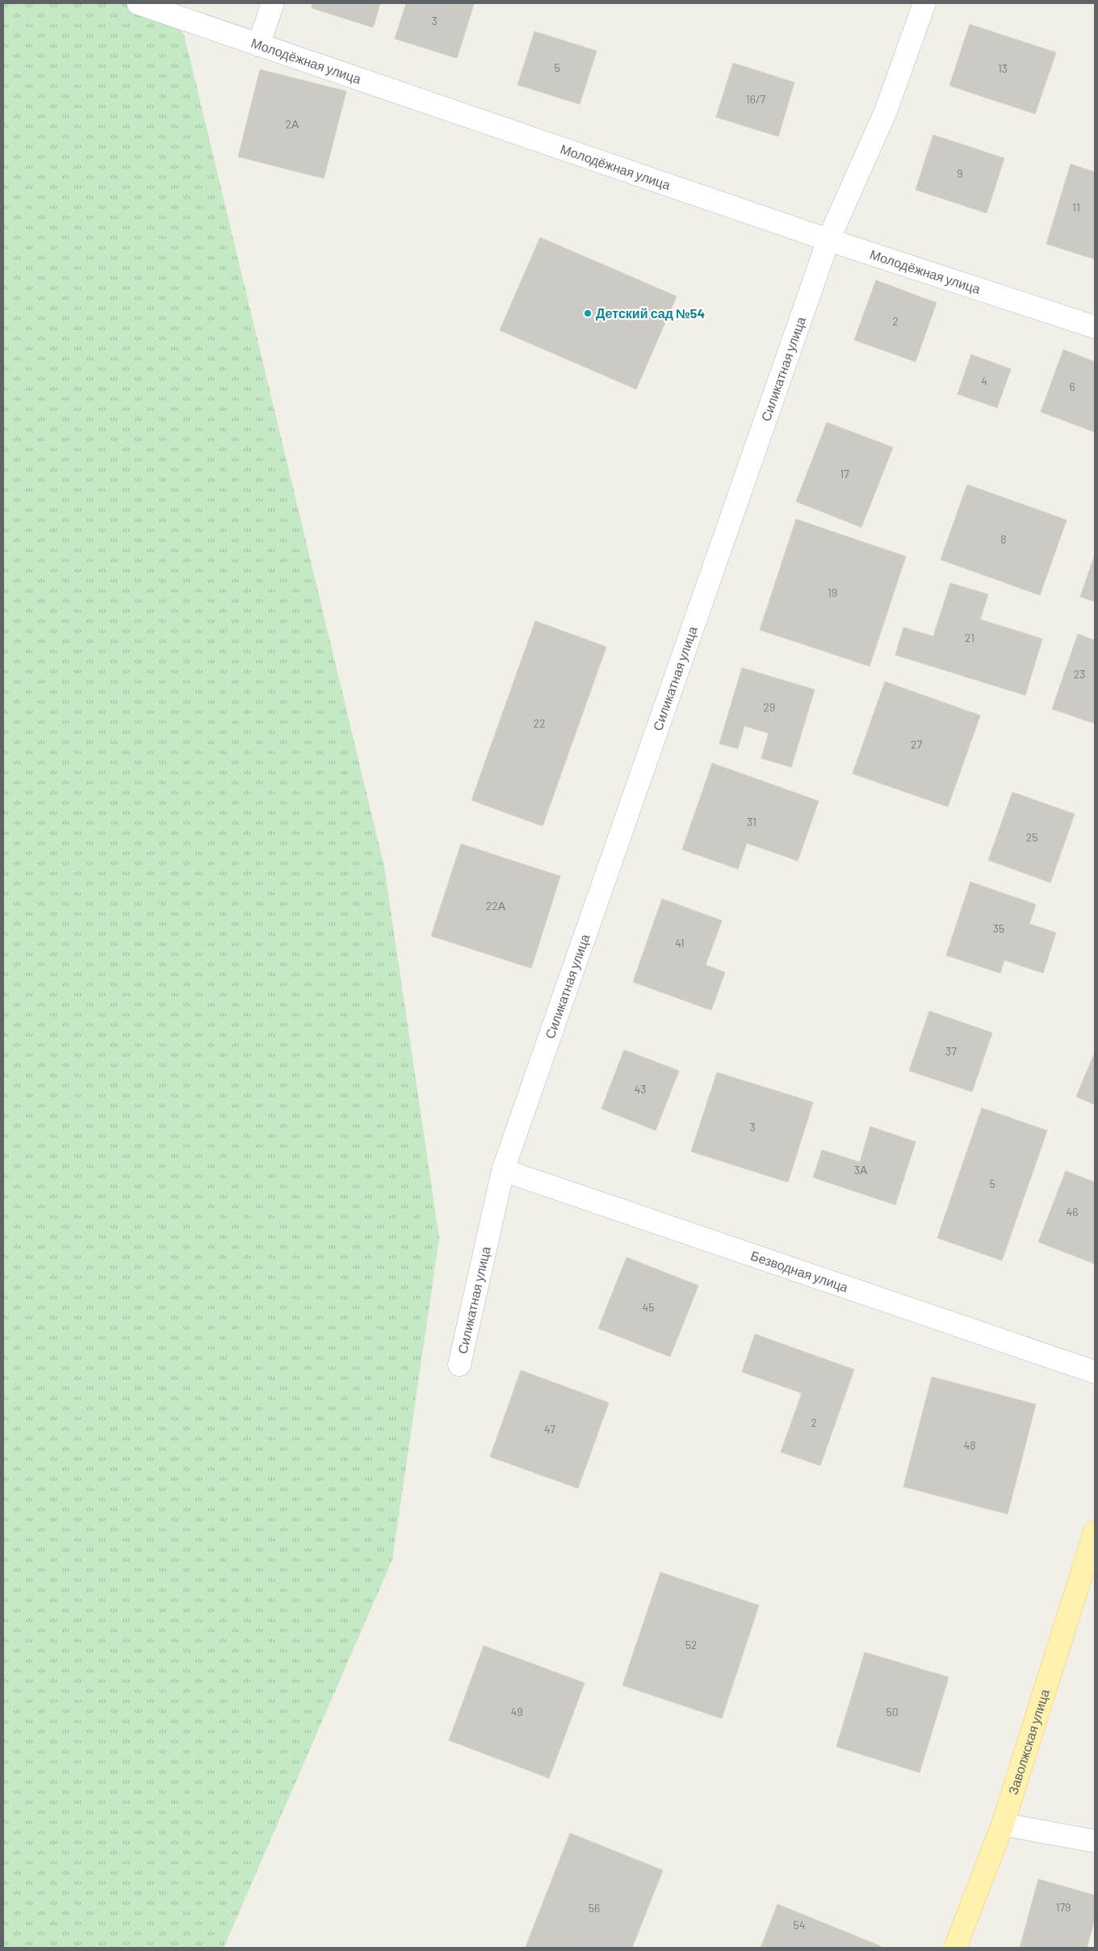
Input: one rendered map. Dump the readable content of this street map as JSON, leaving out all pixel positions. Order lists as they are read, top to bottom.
{
  "streets": {
    "main road": ["Заволжская улица"],
    "street": ["Молодёжная улица", "Силикатная улица", "Безводная улица"]
  },
  "crossings": [
    ["Молодёжная улица", "Силикатная улица"],
    ["Силикатная улица", "Безводная улица"]
  ],
  "places": ["Детский сад №54"],
  "house_numbers": [
    "3",
    "5",
    "13",
    "16/7",
    "2А",
    "9",
    "11",
    "2",
    "4",
    "6",
    "17",
    "8",
    "19",
    "21",
    "23",
    "29",
    "22",
    "27",
    "31",
    "25",
    "22А",
    "35",
    "41",
    "37",
    "43",
    "3",
    "3А",
    "5",
    "46",
    "45",
    "2",
    "47",
    "48",
    "52",
    "49",
    "50",
    "179",
    "56",
    "54"
  ]
}
